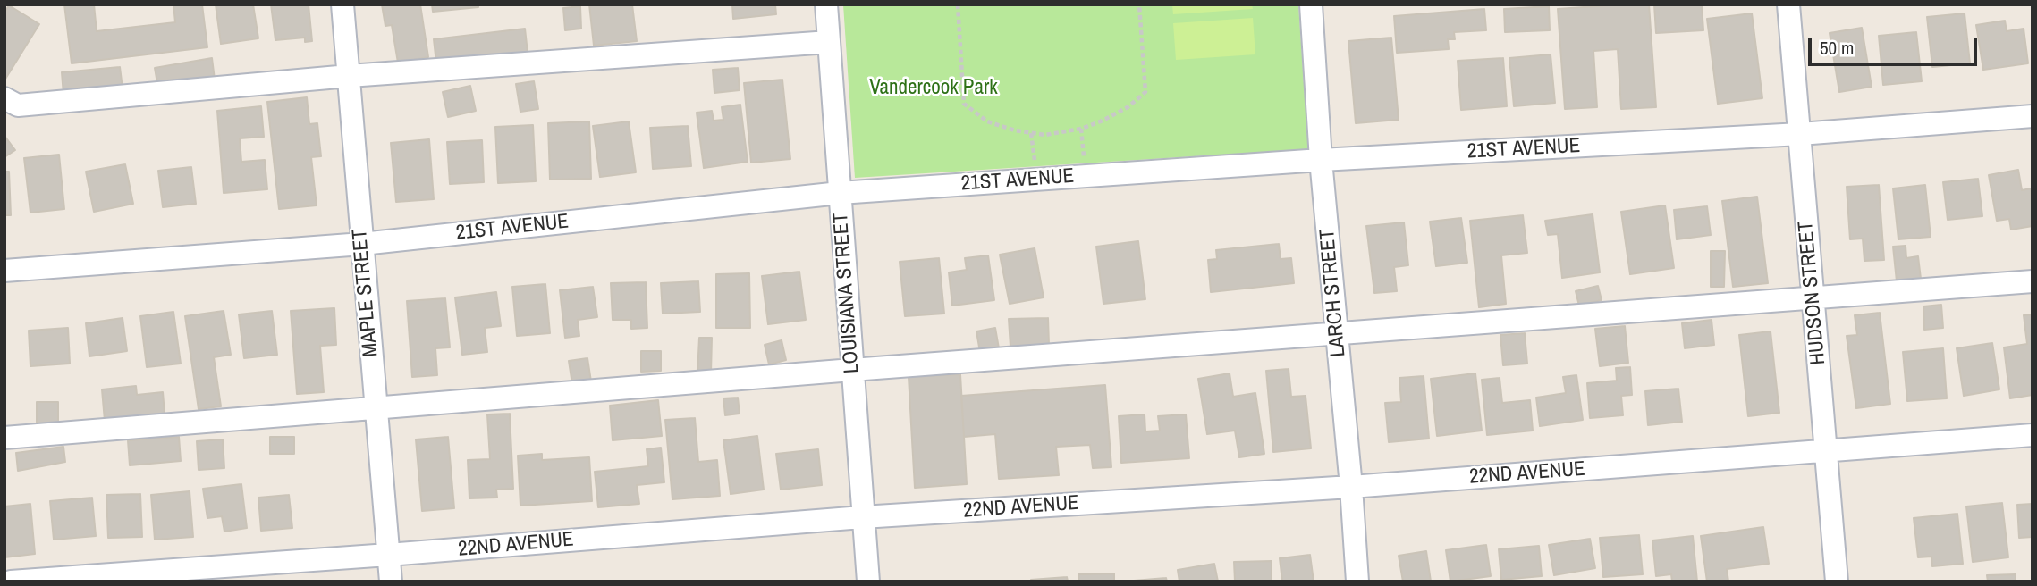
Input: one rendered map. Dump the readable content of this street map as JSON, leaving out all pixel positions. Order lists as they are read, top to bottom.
{
  "streets": {
    "street": [
      "21ST AVENUE",
      "MAPLE STREET",
      "LOUISIANA STREET",
      "LARCH STREET",
      "HUDSON STREET",
      "22ND AVENUE"
    ]
  },
  "crossings": [
    ["21ST AVENUE", "MAPLE STREET"],
    ["21ST AVENUE", "LOUISIANA STREET"],
    ["21ST AVENUE", "LARCH STREET"],
    ["21ST AVENUE", "HUDSON STREET"],
    ["MAPLE STREET", "22ND AVENUE"],
    ["LOUISIANA STREET", "22ND AVENUE"],
    ["LARCH STREET", "22ND AVENUE"],
    ["HUDSON STREET", "22ND AVENUE"]
  ],
  "parks": ["Vandercook Park"],
  "scale_bar": "50 m"
}
